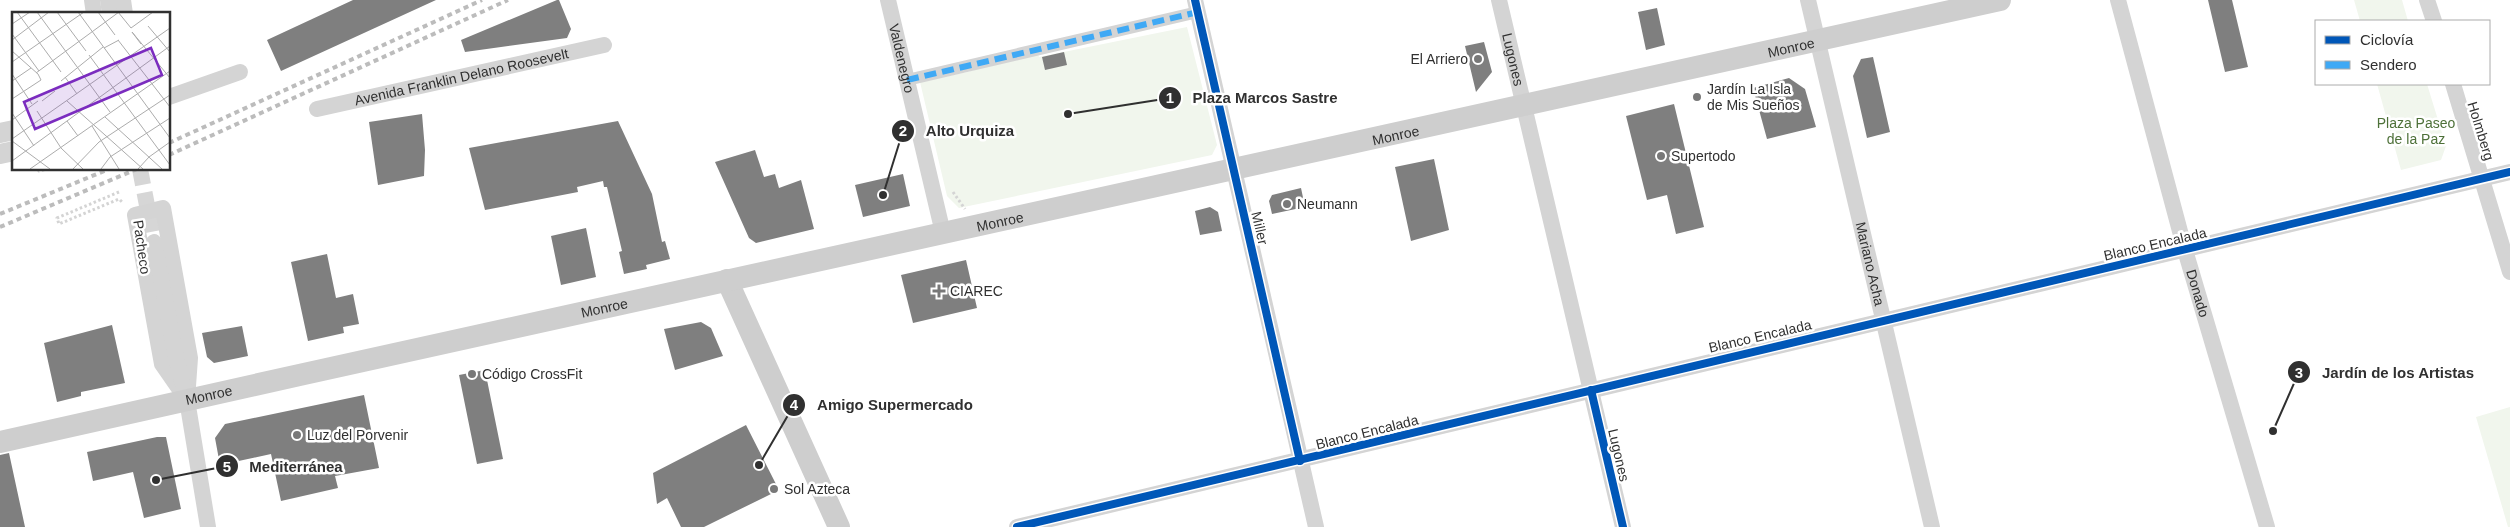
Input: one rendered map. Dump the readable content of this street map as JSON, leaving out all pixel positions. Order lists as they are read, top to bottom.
{
  "streets": {
    "main road": ["Monroe"],
    "street": [
      "Valdenegro",
      "Lugones",
      "Avenida Franklin Delano Roosevelt",
      "Holmberg",
      "Miller",
      "Blanco Encalada",
      "Pacheco",
      "Mariano Acha",
      "Donado"
    ]
  },
  "crossings": [
    ["Monroe", "Valdenegro"],
    ["Monroe", "Lugones"],
    ["Monroe", "Miller"],
    ["Monroe", "Pacheco"],
    ["Monroe", "Mariano Acha"],
    ["Lugones", "Blanco Encalada"],
    ["Holmberg", "Blanco Encalada"],
    ["Miller", "Blanco Encalada"],
    ["Blanco Encalada", "Mariano Acha"],
    ["Blanco Encalada", "Donado"]
  ],
  "parks": ["Plaza Paseo de la Paz"],
  "places": {
    "other": [
      "El Arriero",
      "Jardín La Isla de Mis Sueños",
      "Plaza Marcos Sastre",
      "Supertodo",
      "Alto Urquiza",
      "Neumann",
      "Código CrossFit",
      "Jardín de los Artistas",
      "Luz del Porvenir",
      "Amigo Supermercado",
      "Mediterránea",
      "Sol Azteca"
    ],
    "health": ["CIAREC"]
  },
  "legend": ["Ciclovía", "Sendero"]
}
